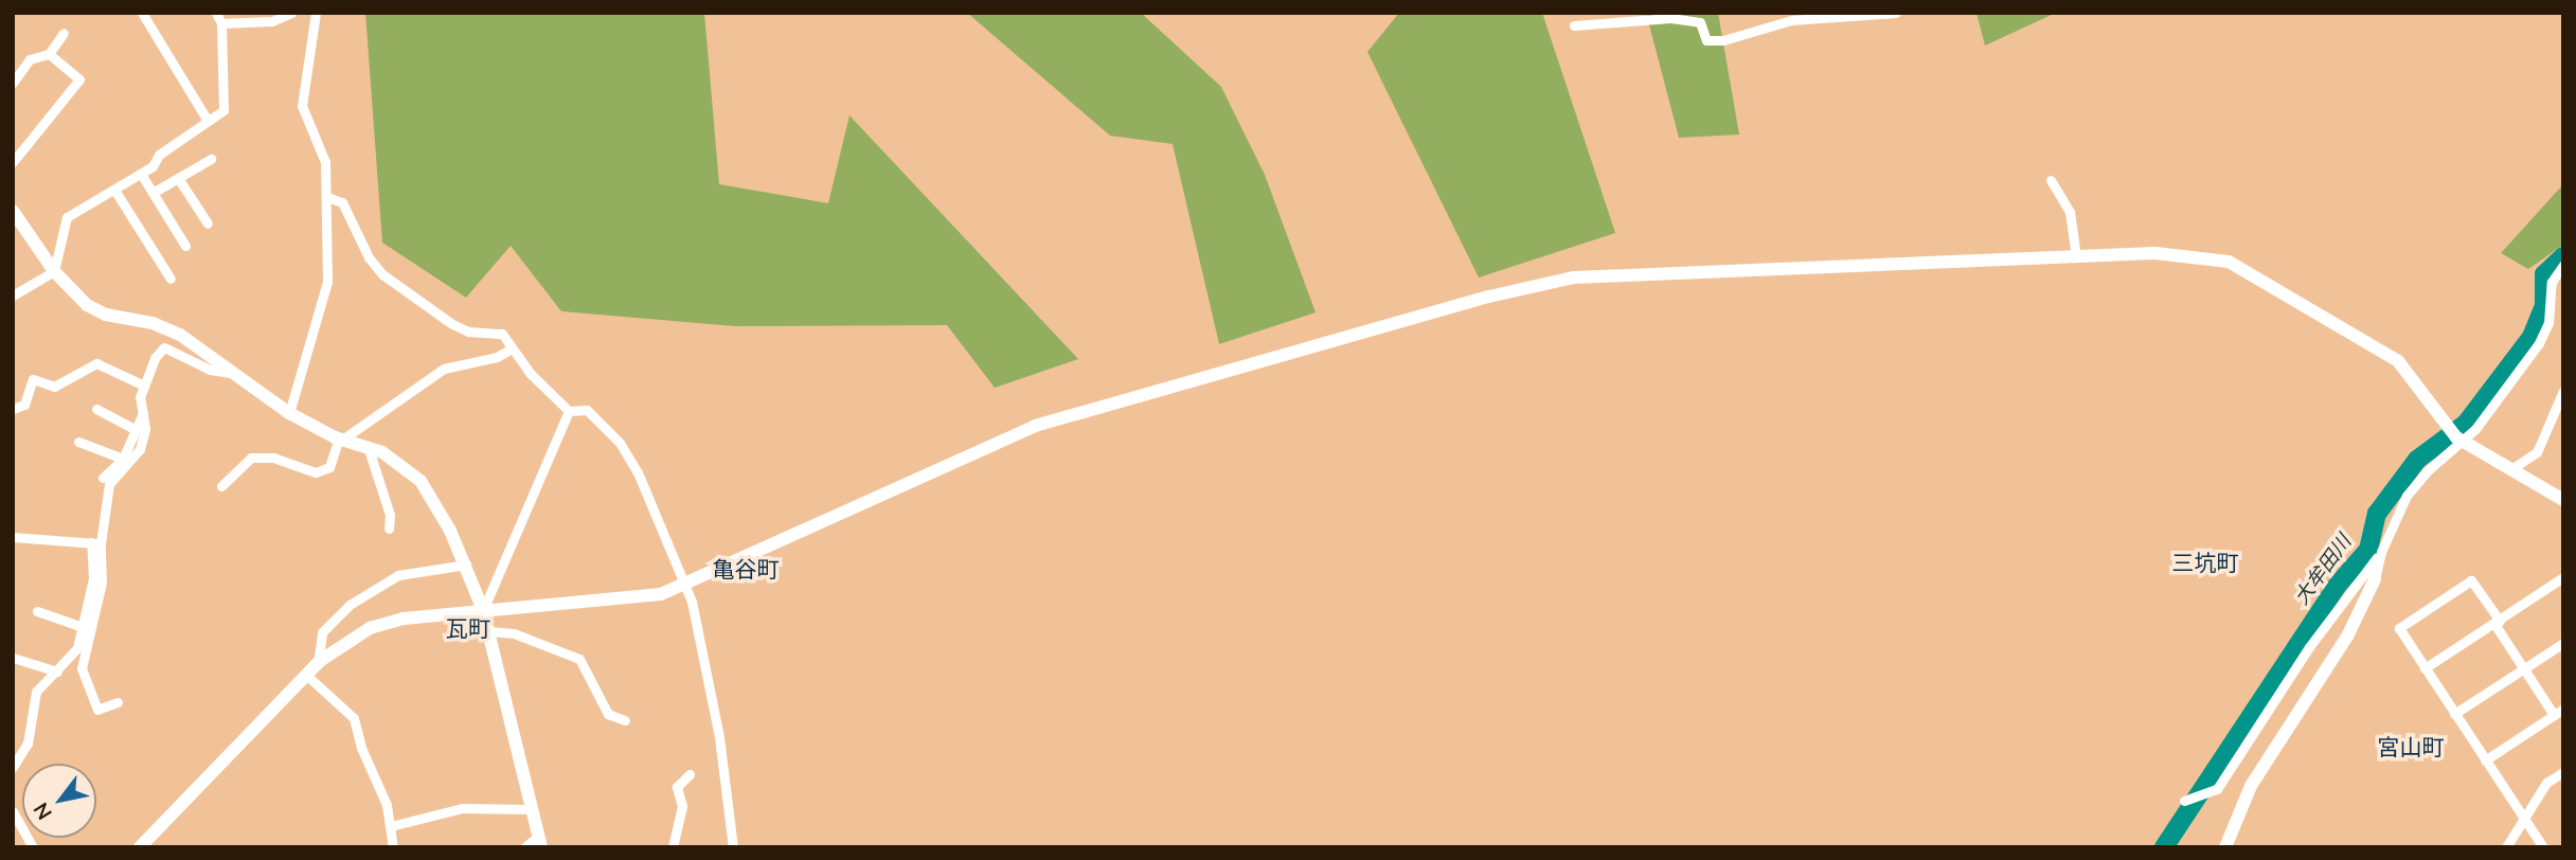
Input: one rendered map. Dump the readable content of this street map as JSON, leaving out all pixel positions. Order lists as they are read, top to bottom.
{
  "districts": [
    "三坑町",
    "亀谷町",
    "瓦町",
    "宮山町"
  ],
  "water": ["大牟田川"],
  "north": "bottom left"
}
